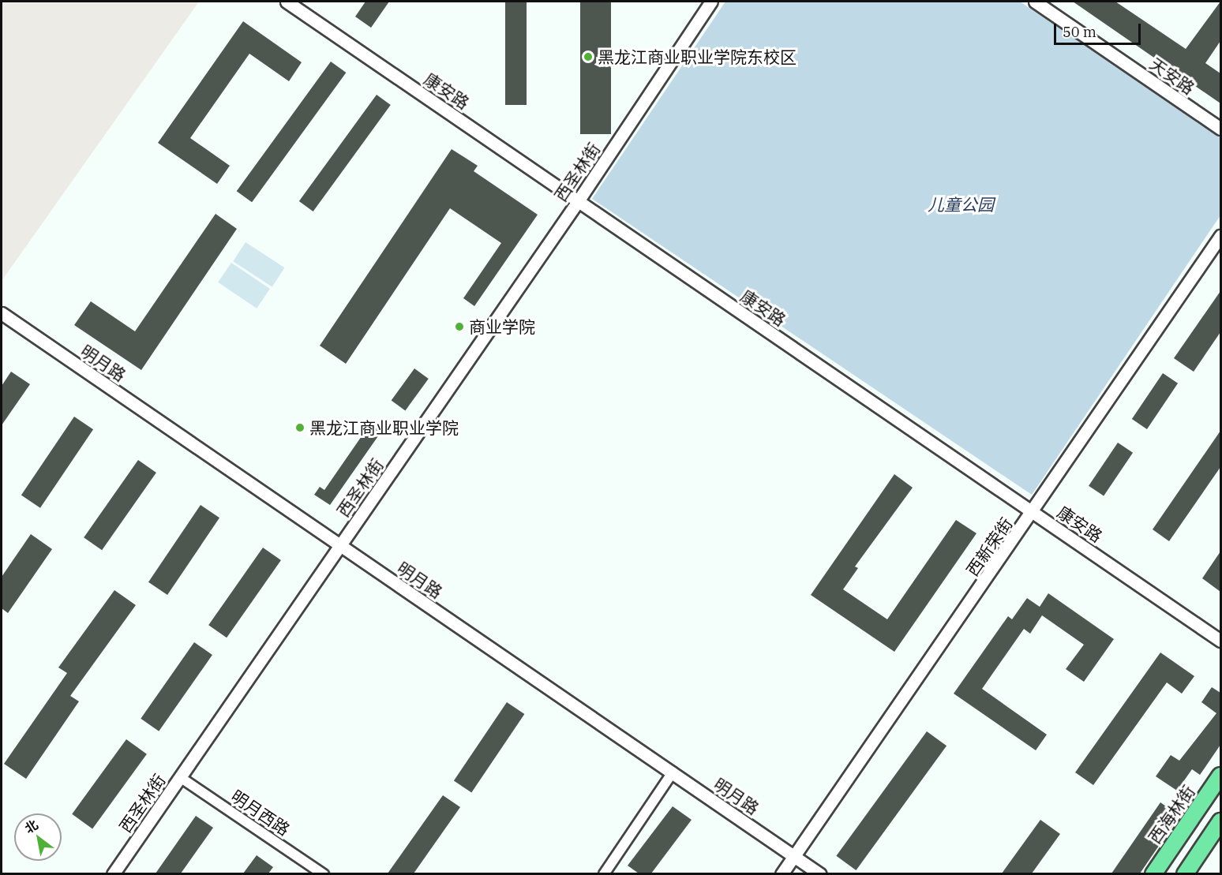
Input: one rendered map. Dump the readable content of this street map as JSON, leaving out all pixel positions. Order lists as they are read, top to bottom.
{
  "streets": {
    "highway": ["西海林街"],
    "street": [
      "天安路",
      "康安路",
      "西圣林街",
      "明月路",
      "西新荣街",
      "明月西路"
    ]
  },
  "crossings": [
    ["康安路", "西圣林街"],
    ["康安路", "西新荣街"],
    ["西圣林街", "明月路"],
    ["西圣林街", "明月西路"],
    ["明月路", "西新荣街"]
  ],
  "parks": ["儿童公园"],
  "places": ["黑龙江商业职业学院东校区", "商业学院", "黑龙江商业职业学院"],
  "scale_bar": "50 m",
  "north": "top left"
}
